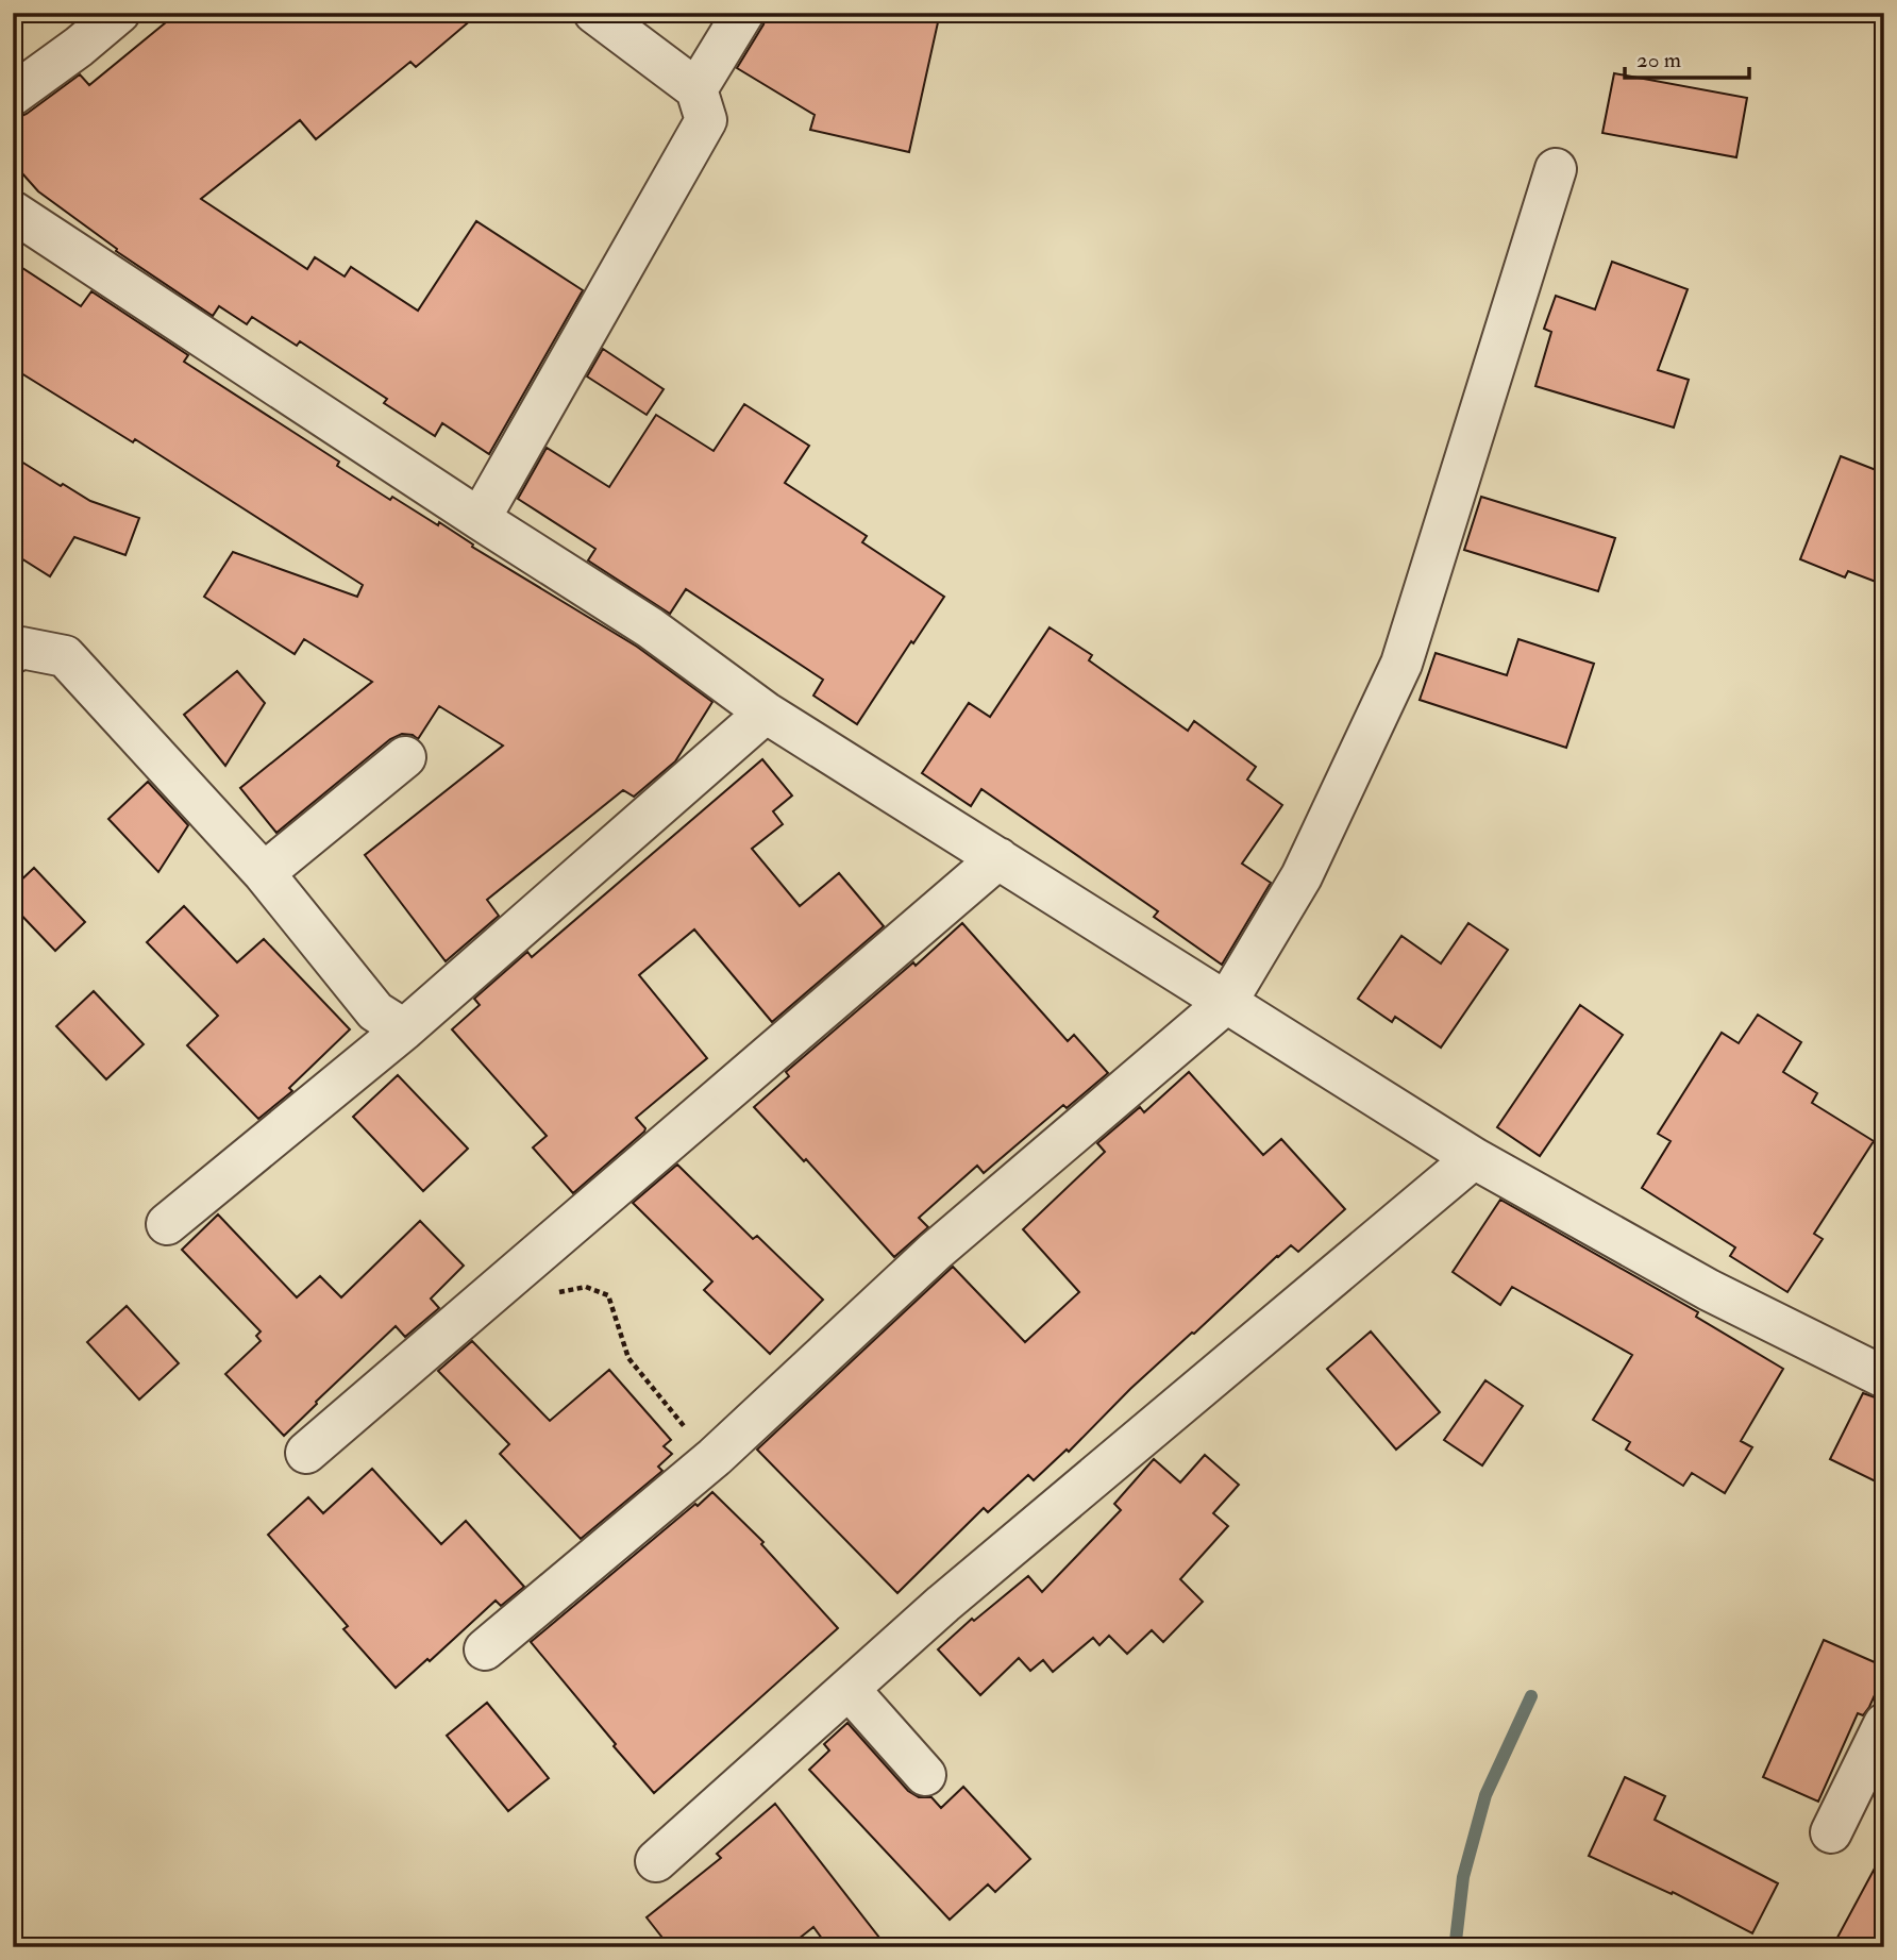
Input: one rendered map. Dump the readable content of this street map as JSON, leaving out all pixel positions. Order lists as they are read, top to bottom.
{
  "scale_bar": "20 m"
}
